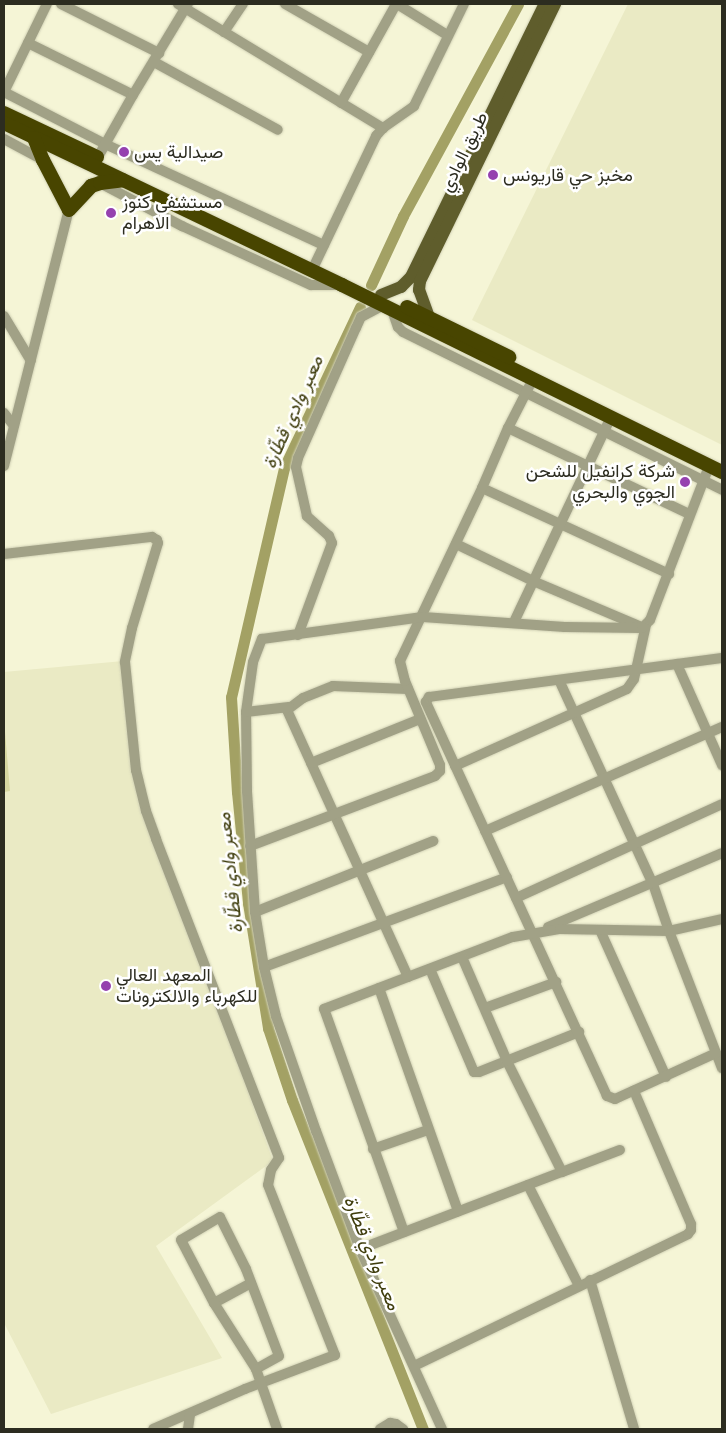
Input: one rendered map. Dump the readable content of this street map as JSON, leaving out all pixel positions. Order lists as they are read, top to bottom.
{
  "streets": {
    "main road": ["طريق الوادي"]
  },
  "water": ["معبر وادي قطّارة"],
  "places": [
    "صيدالية يس",
    "مخبز حي قاريونس",
    "مستشفى كنوز الاهرام",
    "شركة كرانفيل للشحن الجوي والبحري",
    "المعهد العالي للكهرباء والالكترونات"
  ]
}
